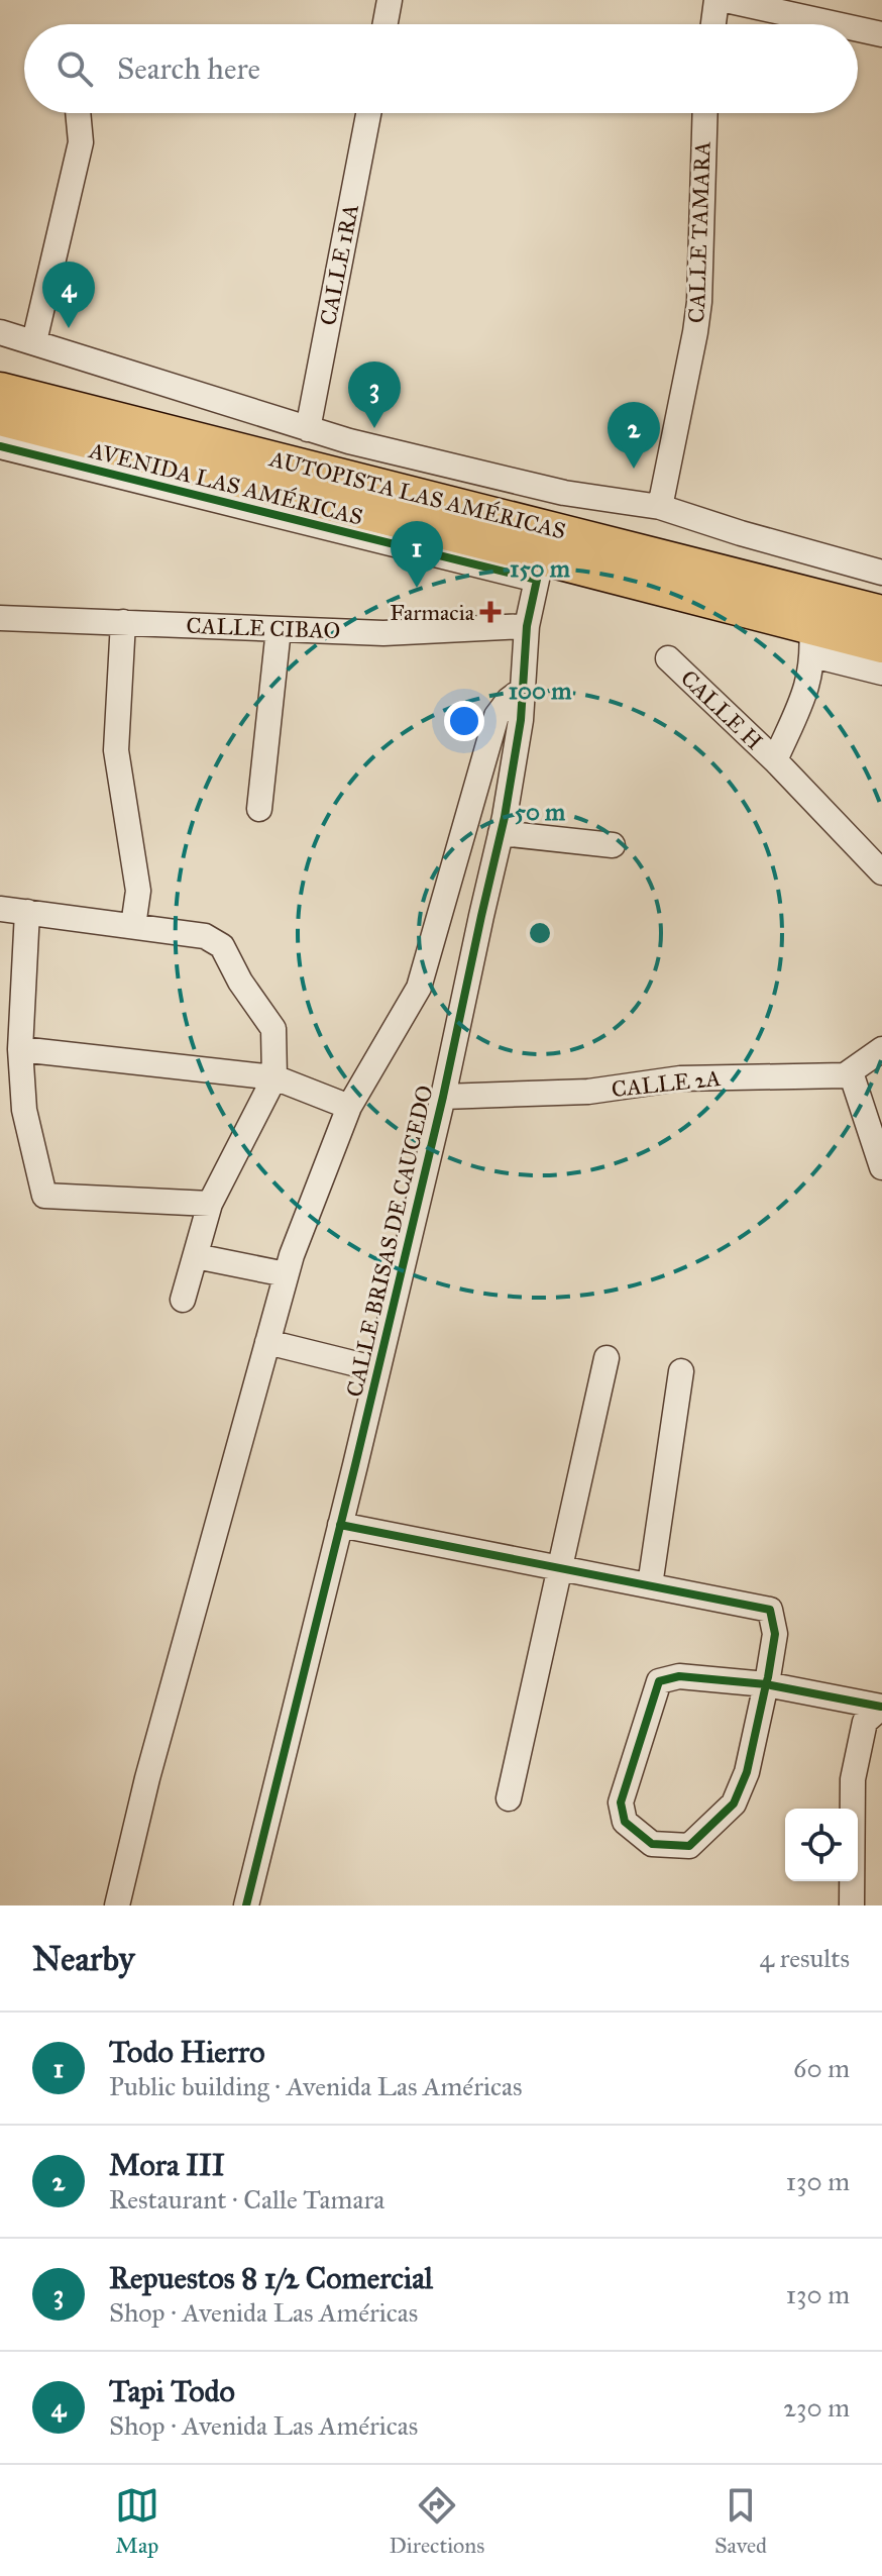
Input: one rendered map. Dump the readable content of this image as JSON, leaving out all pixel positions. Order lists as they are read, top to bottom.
{
  "streets": {
    "highway": ["AUTOPISTA LAS AMÉRICAS"],
    "street": [
      "CALLE TAMARA",
      "CALLE 1RA",
      "AVENIDA LAS AMÉRICAS",
      "CALLE CIBAO",
      "CALLE H",
      "CALLE 2A",
      "CALLE BRISAS DE CAUCEDO"
    ]
  },
  "crossings": [
    ["AVENIDA LAS AMÉRICAS", "CALLE BRISAS DE CAUCEDO"],
    ["AUTOPISTA LAS AMÉRICAS", "CALLE H"],
    ["CALLE CIBAO", "CALLE BRISAS DE CAUCEDO"],
    ["CALLE 2A", "CALLE BRISAS DE CAUCEDO"]
  ],
  "places": {
    "health": ["Farmacia"]
  },
  "page": {
    "search": "Search here",
    "pins": [
      "4",
      "3",
      "2",
      "1"
    ],
    "heading": ["Nearby", "4 results"],
    "list": [
      {
        "mark": "1",
        "name": "Todo Hierro",
        "note": "Public building · Avenida Las Américas",
        "value": "60 m"
      },
      {
        "mark": "2",
        "name": "Mora III",
        "note": "Restaurant · Calle Tamara",
        "value": "130 m"
      },
      {
        "mark": "3",
        "name": "Repuestos 8 1/2 Comercial",
        "note": "Shop · Avenida Las Américas",
        "value": "130 m"
      },
      {
        "mark": "4",
        "name": "Tapi Todo",
        "note": "Shop · Avenida Las Américas",
        "value": "230 m"
      }
    ],
    "nav": ["Map", "Directions", "Saved"]
  },
  "rings": ["150 m", "100 m", "50 m"]
}
